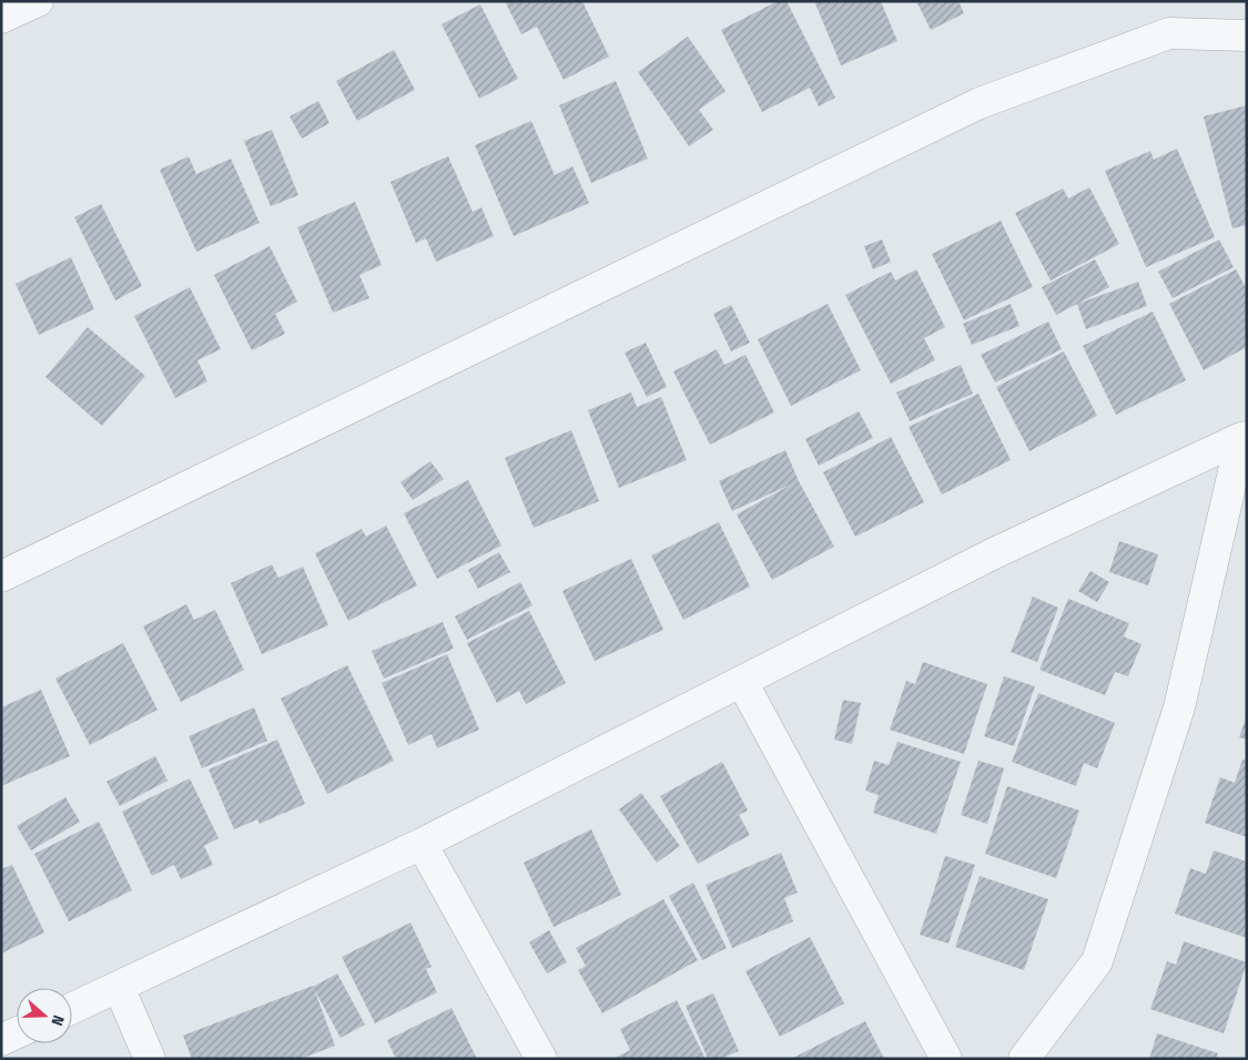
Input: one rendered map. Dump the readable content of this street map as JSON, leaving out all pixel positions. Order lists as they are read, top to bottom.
{
  "north": "right"
}
